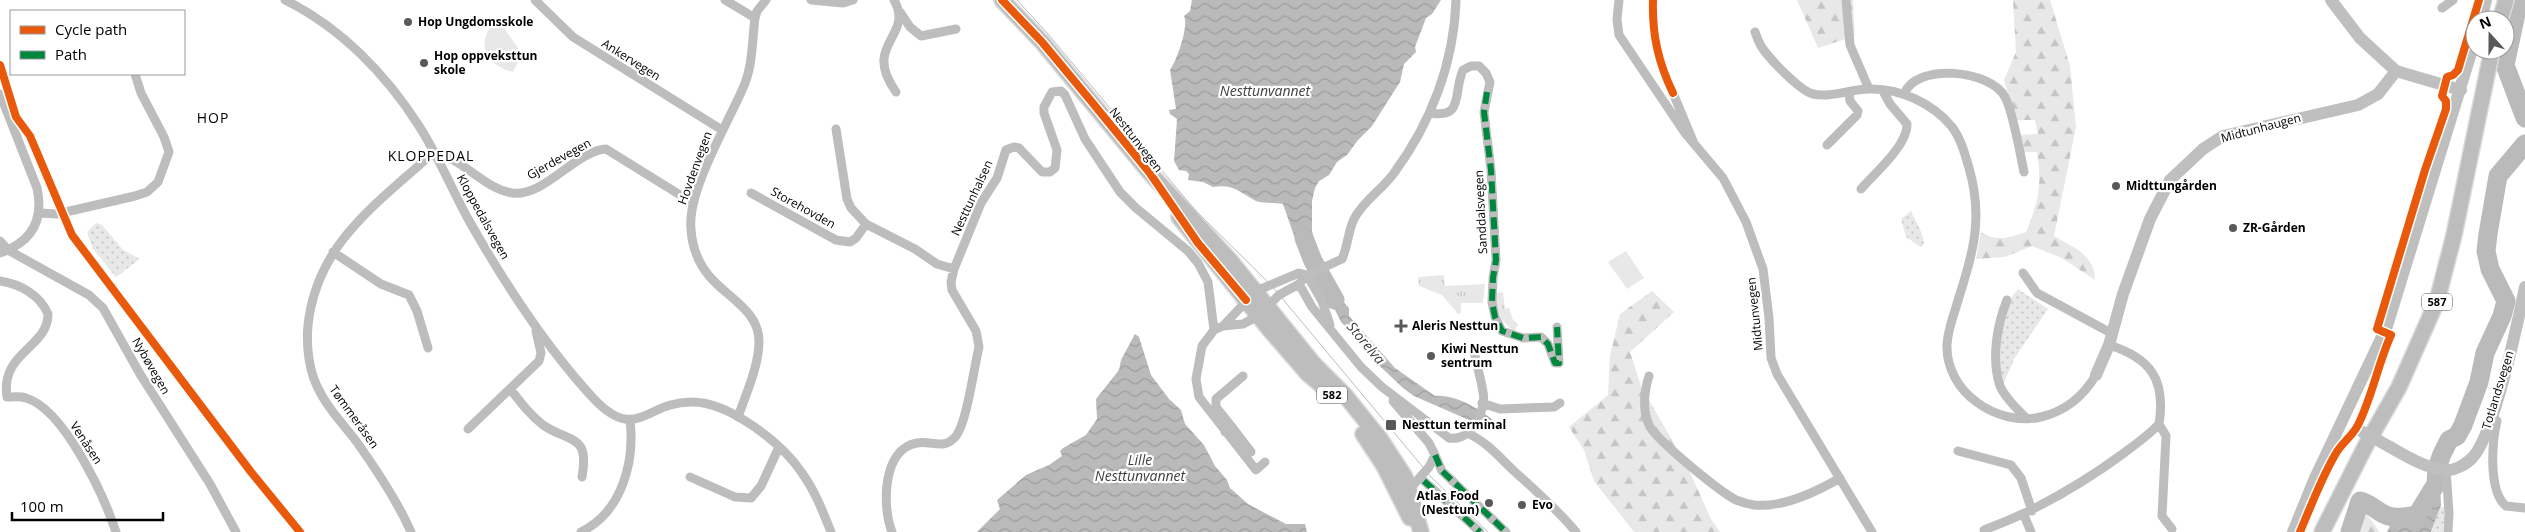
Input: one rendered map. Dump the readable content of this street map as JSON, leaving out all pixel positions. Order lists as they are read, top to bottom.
{
  "streets": {
    "main road": [
      "Midtunhaugen",
      "Nesttunvegen",
      "587",
      "Totlandsvegen",
      "582"
    ],
    "street": [
      "Ankervegen",
      "Gjerdevegen",
      "Hovdenvegen",
      "Nesttunhalsen",
      "Storehovden",
      "Sanddalsvegen",
      "Kloppedalsvegen",
      "Midtunvegen",
      "Nybøvegen",
      "Tømmeråsen",
      "Venåsen"
    ]
  },
  "crossings": [
    ["Ankervegen", "Hovdenvegen"],
    ["Gjerdevegen", "Hovdenvegen"],
    ["Gjerdevegen", "Kloppedalsvegen"],
    ["Gjerdevegen", "Tømmeråsen"],
    ["Nesttunhalsen", "Storehovden"],
    ["Kloppedalsvegen", "Tømmeråsen"]
  ],
  "districts": ["HOP", "KLOPPEDAL"],
  "water": ["Nesttunvannet", "Storelva", "Lille Nesttunvannet"],
  "places": {
    "other": [
      "Hop Ungdomsskole",
      "Hop oppveksttun skole",
      "Midttungården",
      "ZR-Gården",
      "Kiwi Nesttun sentrum",
      "Atlas Food (Nesttun)",
      "Evo"
    ],
    "health": ["Aleris Nesttun"],
    "transit": ["Nesttun terminal"]
  },
  "legend": ["Cycle path", "Path"],
  "scale_bar": "100 m",
  "north": "top"
}
